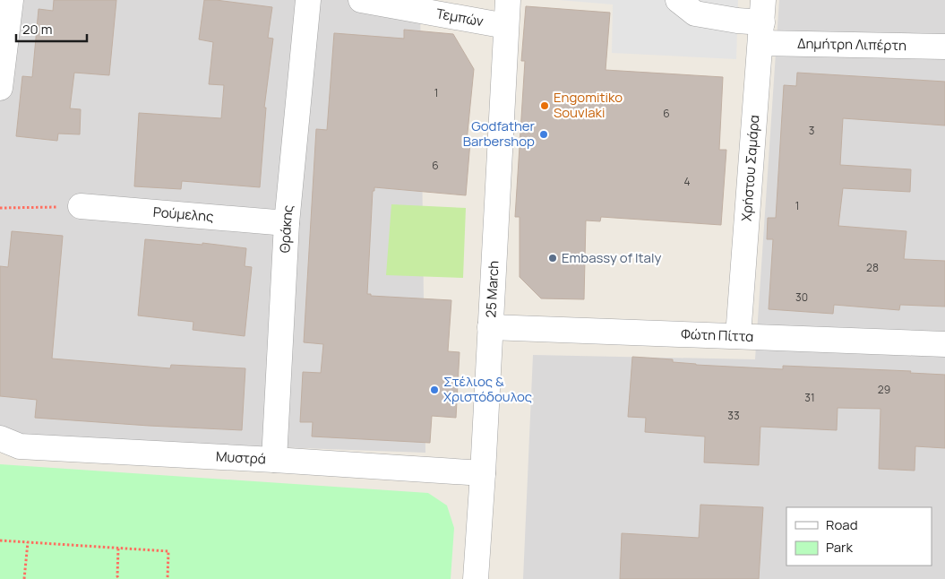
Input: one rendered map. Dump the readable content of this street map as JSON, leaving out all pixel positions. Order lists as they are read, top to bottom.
{
  "streets": {
    "street": [
      "Τεμπών",
      "Δημήτρη Λιπέρτη",
      "Χρήστου Σαμάρα",
      "Ρούμελης",
      "Θράκης",
      "25 March",
      "Φώτη Πίττα",
      "Μυστρά"
    ]
  },
  "crossings": [
    ["Τεμπών", "25 March"],
    ["Δημήτρη Λιπέρτη", "Χρήστου Σαμάρα"],
    ["Χρήστου Σαμάρα", "Φώτη Πίττα"],
    ["Ρούμελης", "Θράκης"],
    ["Θράκης", "Μυστρά"],
    ["25 March", "Φώτη Πίττα"],
    ["25 March", "Μυστρά"]
  ],
  "places": [
    "Engomitiko Souvlaki",
    "Godfather Barbershop",
    "Embassy of Italy",
    "Στέλιος & Χριστόδουλος"
  ],
  "house_numbers": [
    "1",
    "6",
    "3",
    "6",
    "4",
    "1",
    "28",
    "30",
    "29",
    "31",
    "33"
  ],
  "legend": ["Road", "Park"],
  "scale_bar": "20 m"
}
